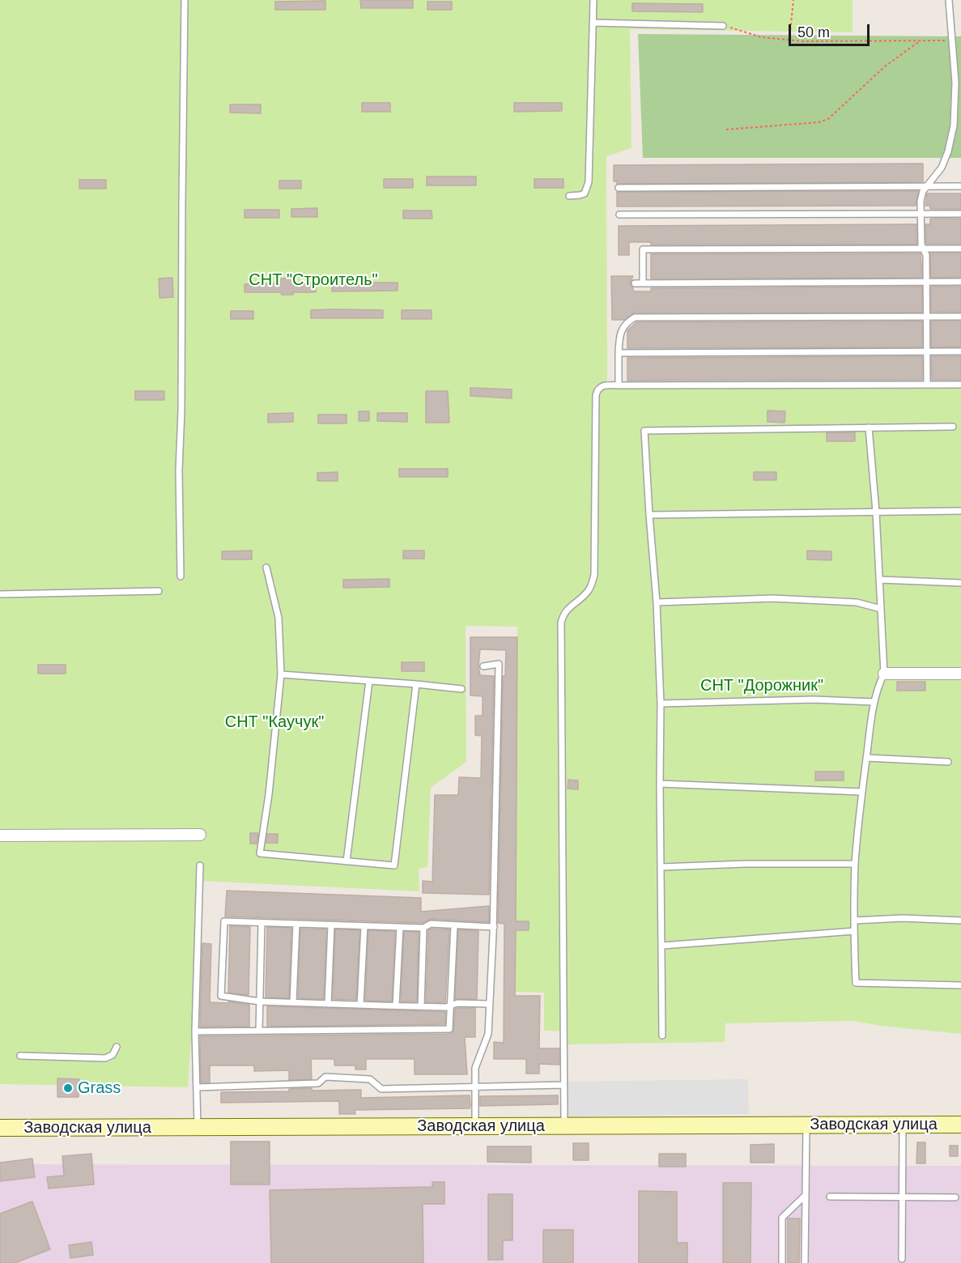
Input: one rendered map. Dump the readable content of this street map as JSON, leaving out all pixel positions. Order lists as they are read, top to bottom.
{
  "streets": {
    "main road": ["Заводская улица"]
  },
  "parks": ["СНТ \"Строитель\"", "СНТ \"Дорожник\"", "СНТ \"Каучук\""],
  "places": ["Grass"],
  "scale_bar": "50 m"
}
